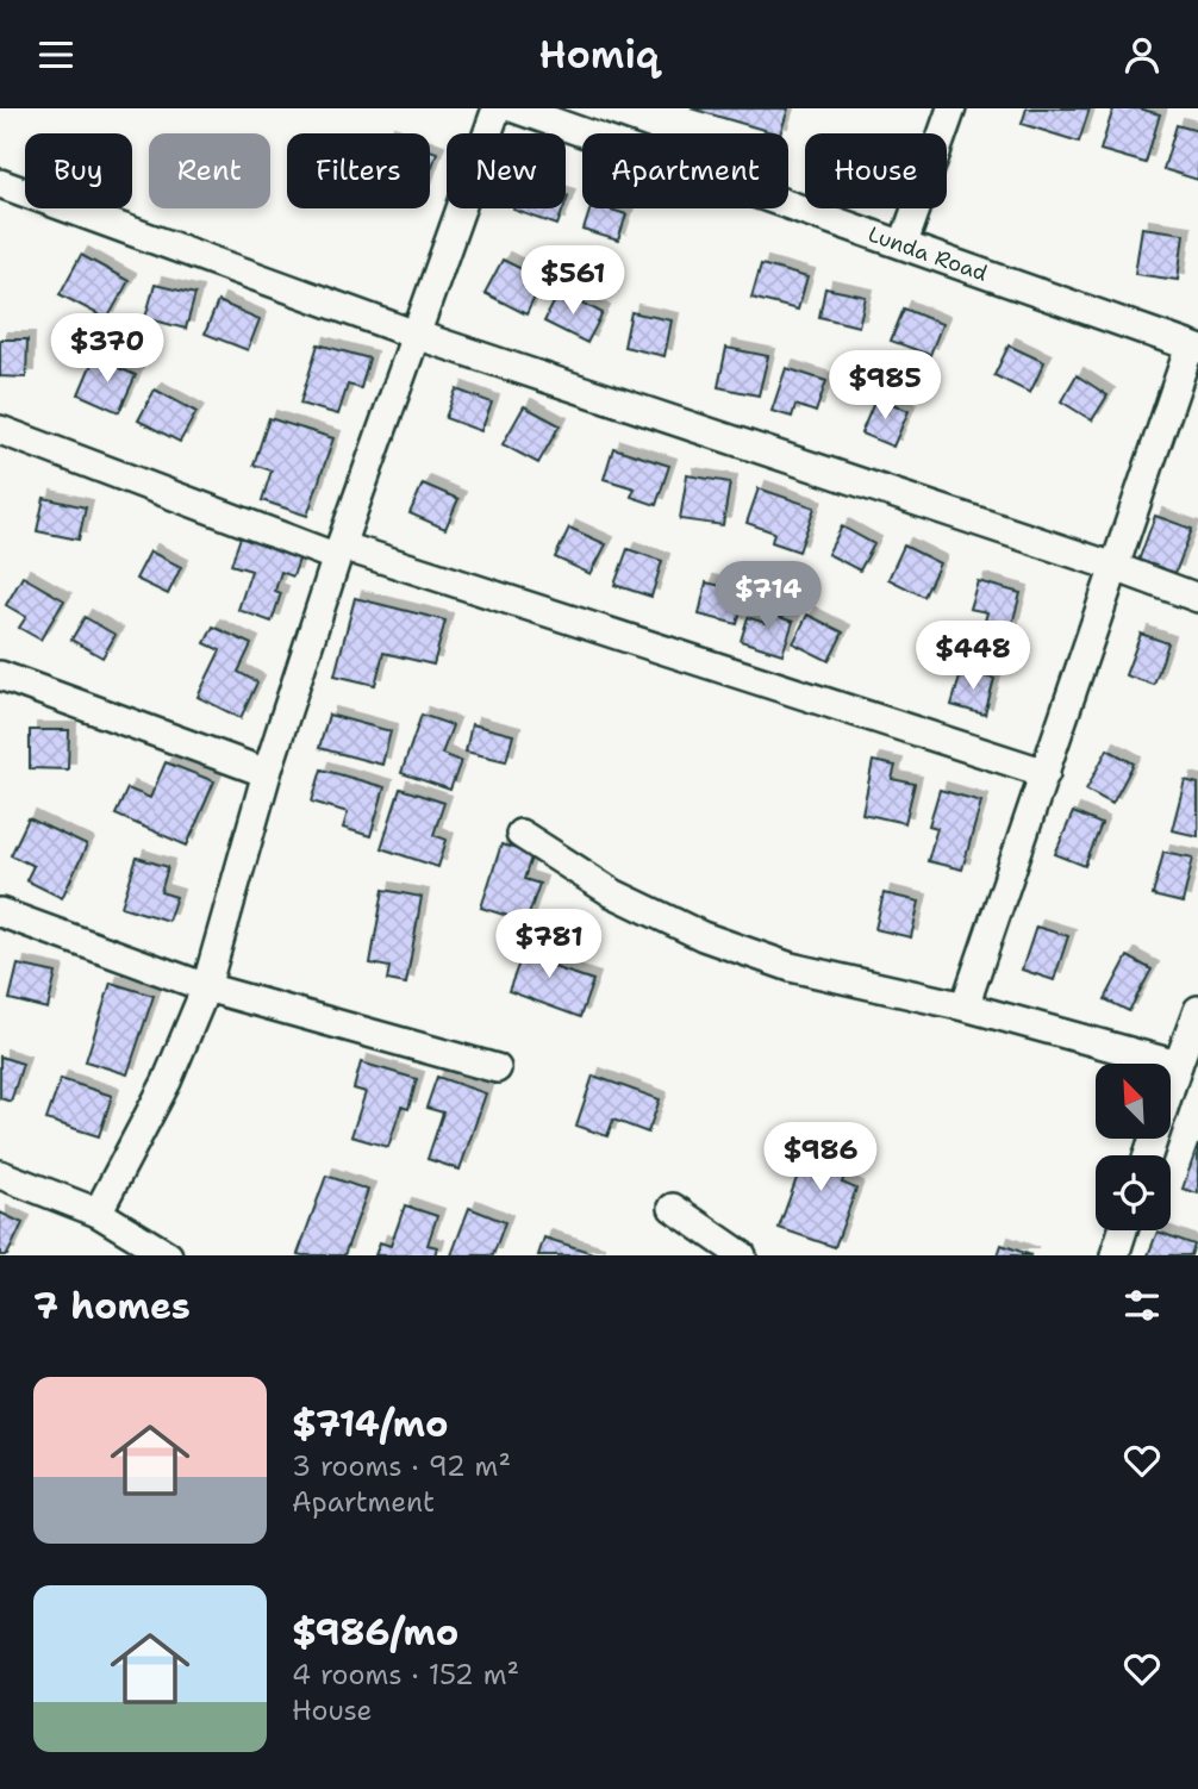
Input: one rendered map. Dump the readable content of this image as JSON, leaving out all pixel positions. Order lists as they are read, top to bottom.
{
  "streets": {
    "street": ["Lunda Road"]
  },
  "north": "top left",
  "page": {
    "header": "Homiq",
    "chip": [
      "Buy",
      "Rent",
      "Filters",
      "New",
      "Apartment",
      "House"
    ],
    "price": [
      "$561",
      "$370",
      "$985",
      "$714",
      "$448",
      "$781",
      "$986"
    ],
    "heading": "7 homes",
    "list": [
      {
        "name": "$714/mo",
        "note": "3 rooms · 92 m² · Apartment"
      },
      {
        "name": "$986/mo",
        "note": "4 rooms · 152 m² · House"
      }
    ]
  }
}
